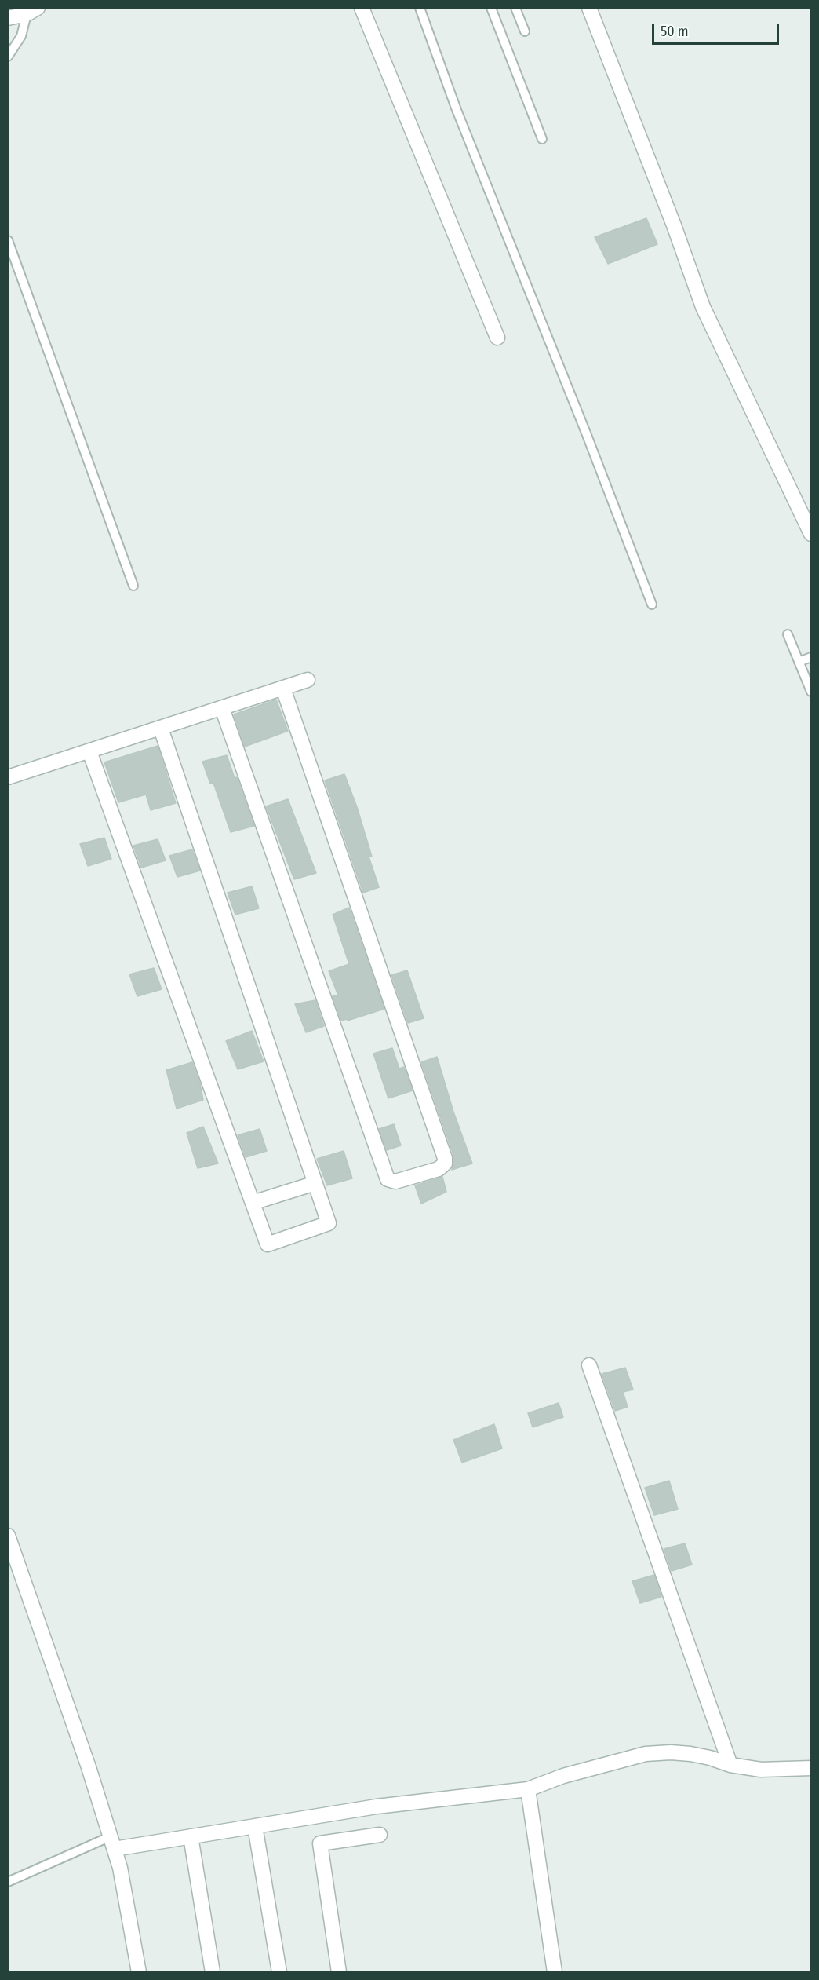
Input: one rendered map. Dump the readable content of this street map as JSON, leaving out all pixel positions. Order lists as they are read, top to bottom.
{
  "scale_bar": "50 m"
}
